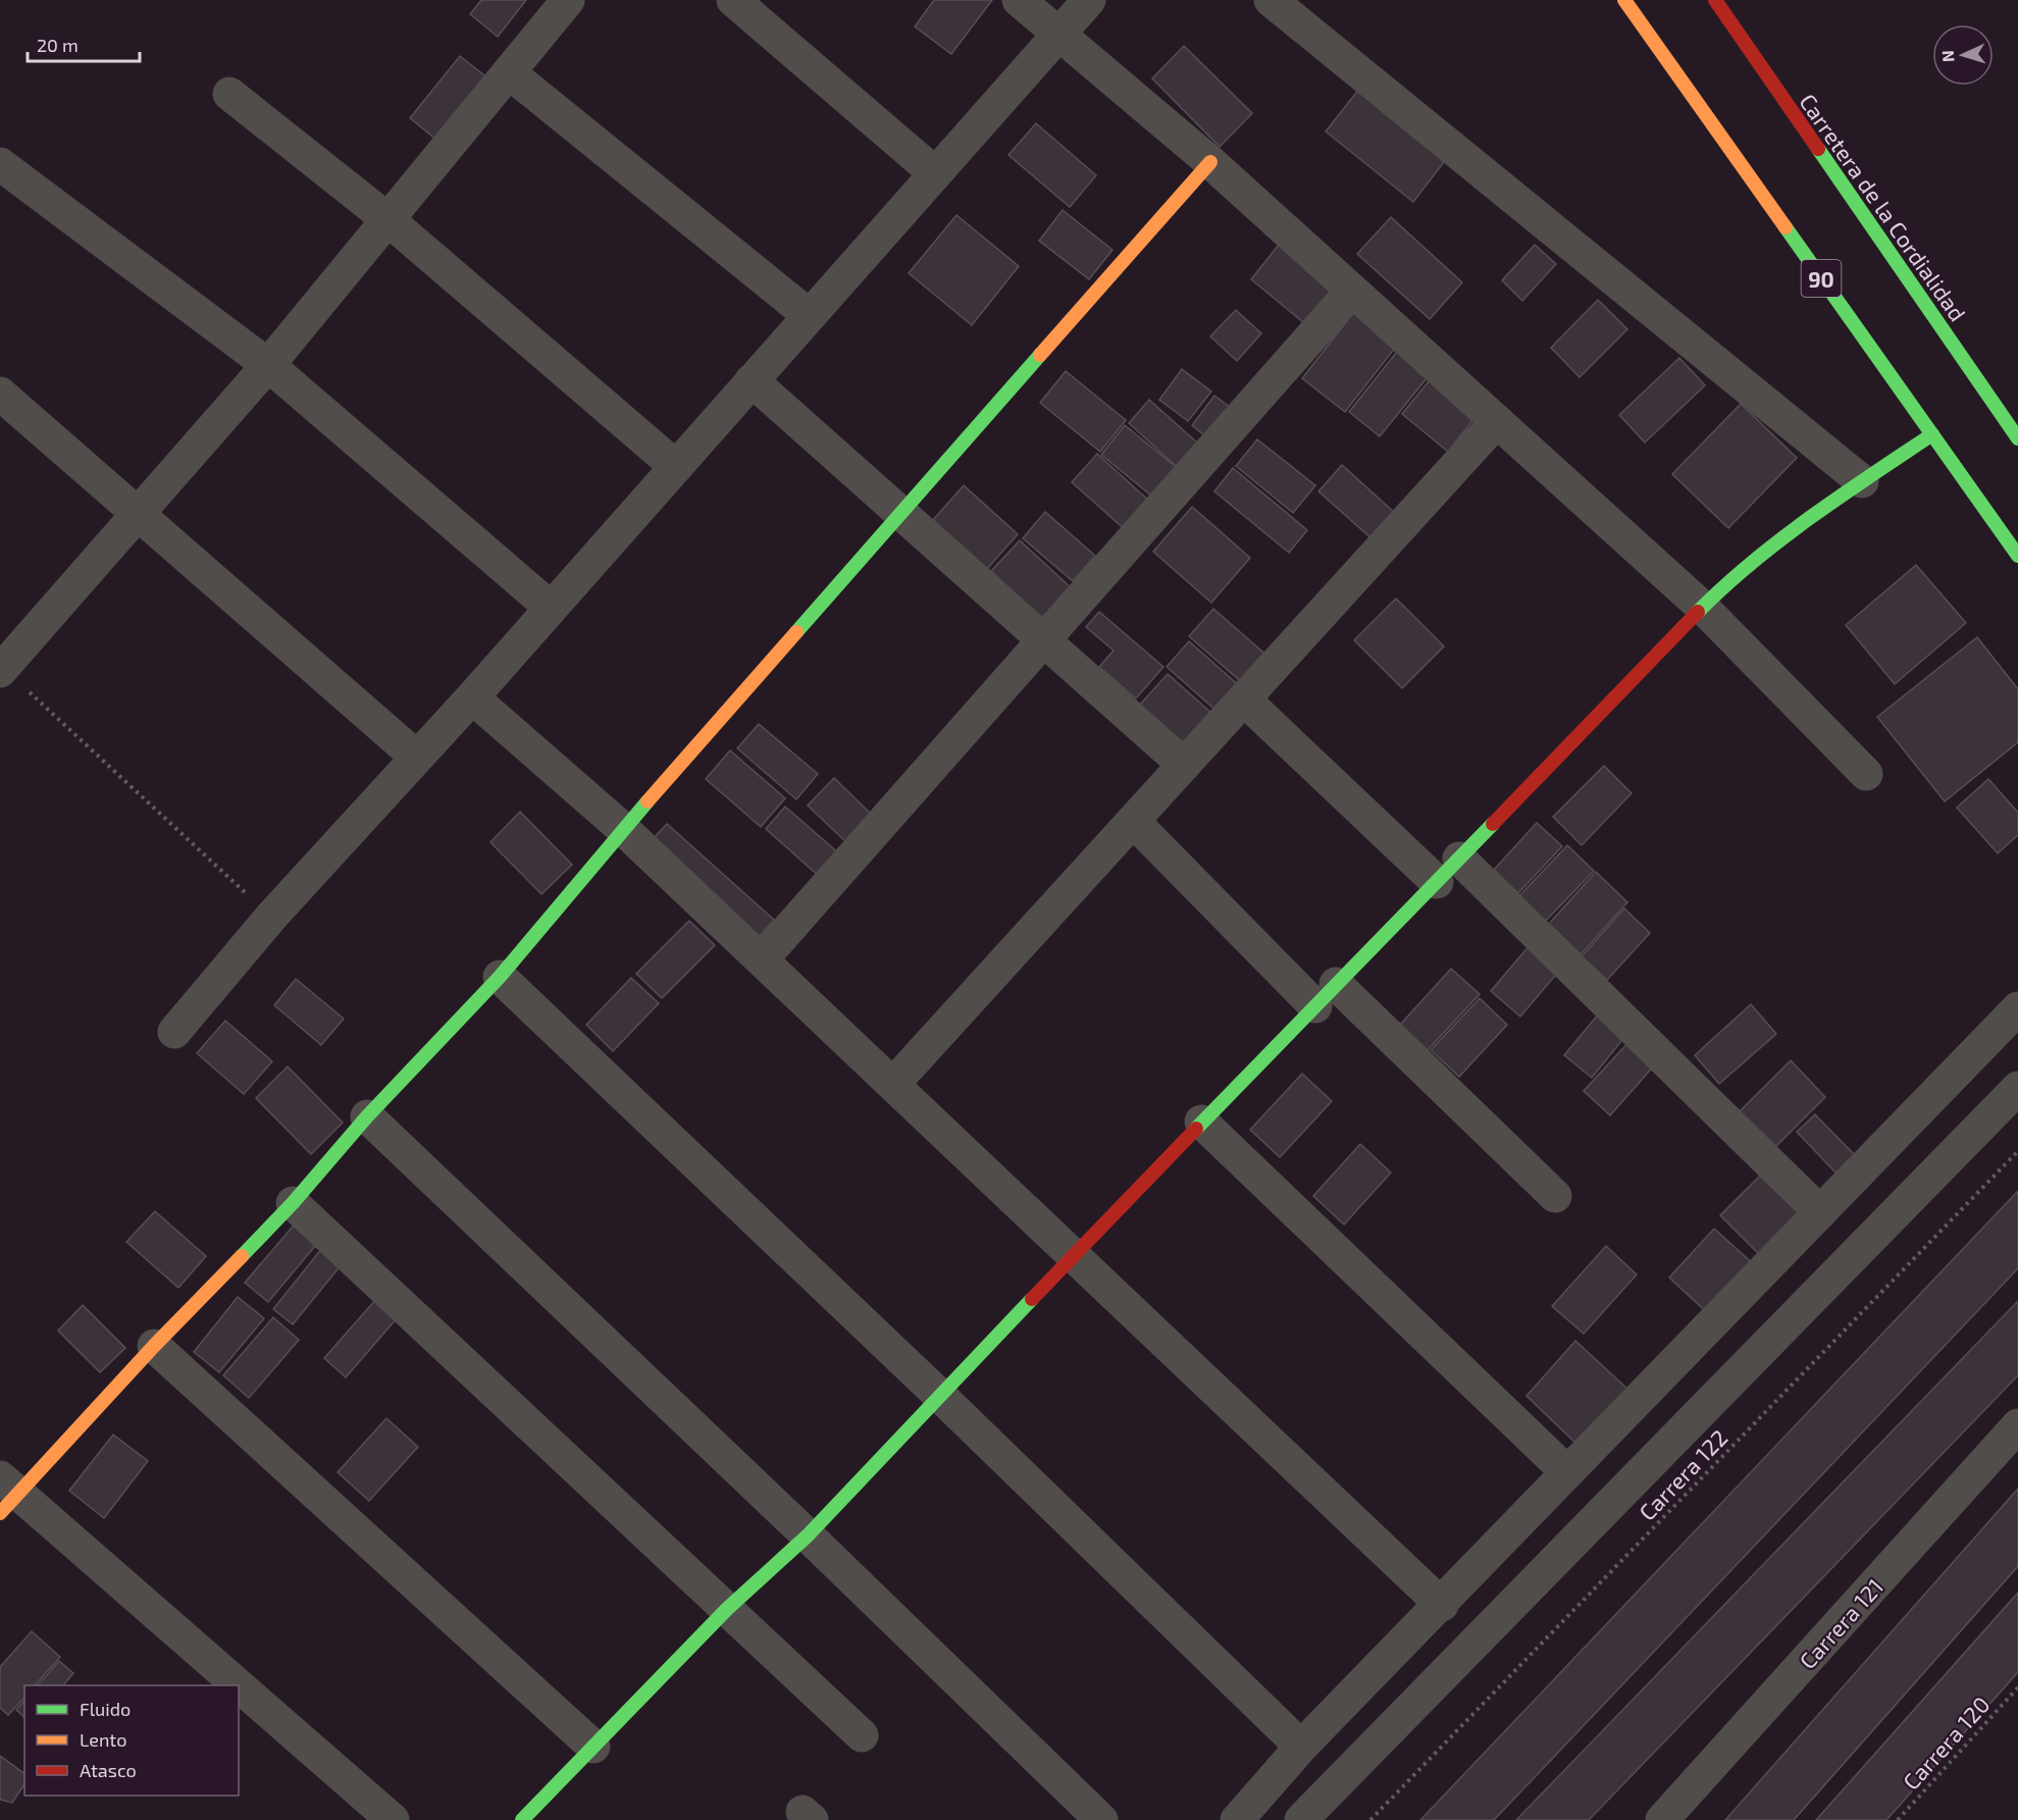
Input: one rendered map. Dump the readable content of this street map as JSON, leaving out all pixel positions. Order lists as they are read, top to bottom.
{
  "streets": {
    "main road": ["Carretera de la Cordialidad", "90"],
    "street": ["Carrera 121"],
    "path": ["Carrera 122", "Carrera 120"]
  },
  "legend": ["Fluido", "Lento", "Atasco"],
  "scale_bar": "20 m",
  "north": "left"
}
